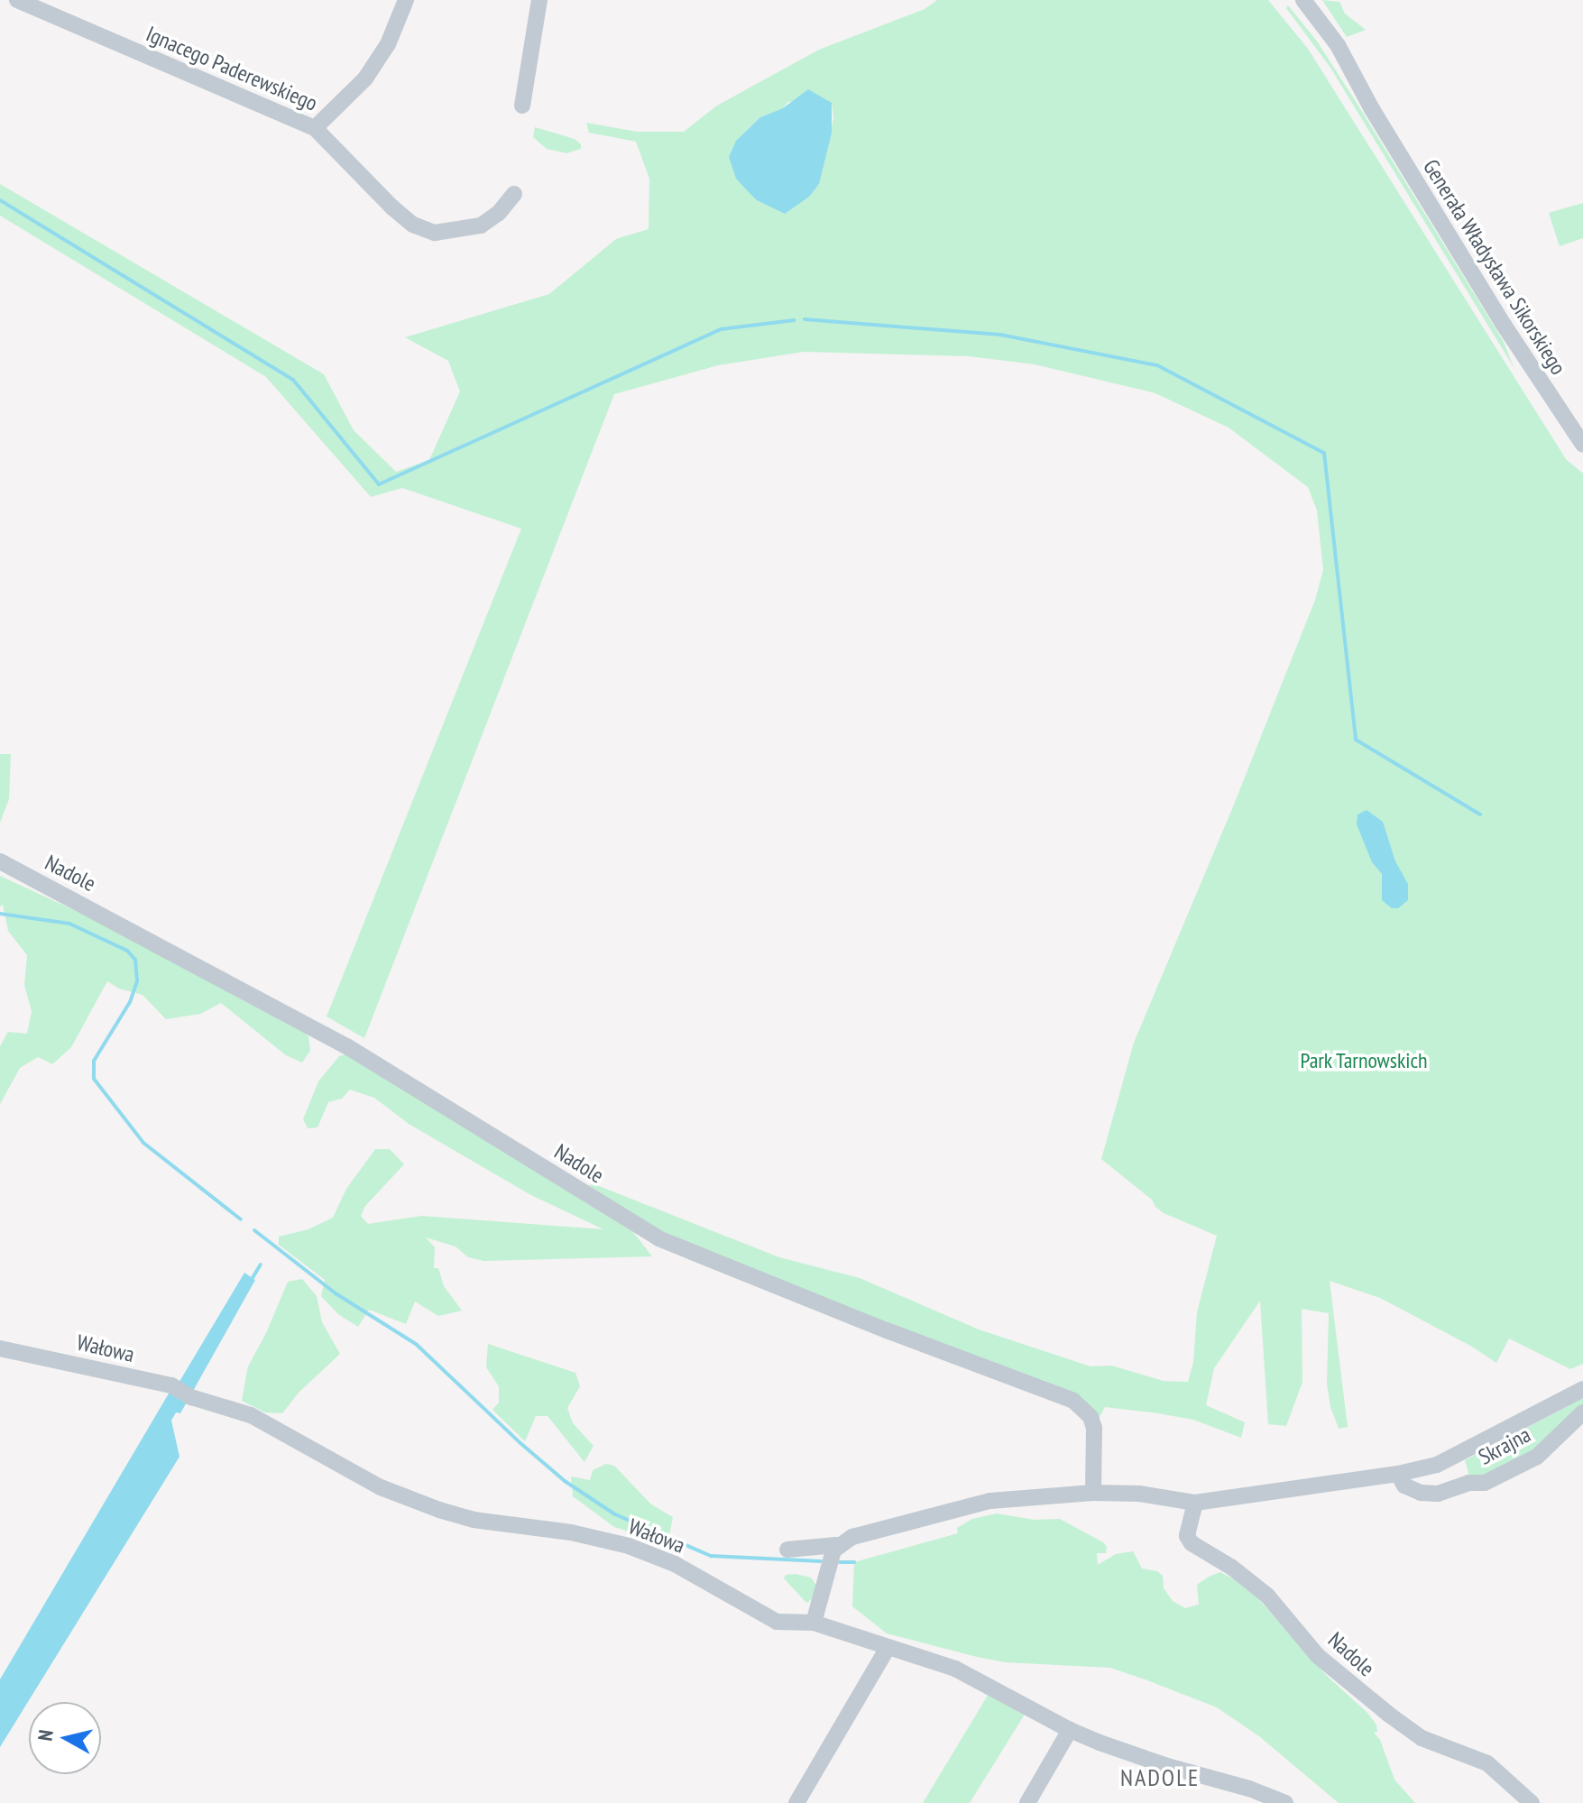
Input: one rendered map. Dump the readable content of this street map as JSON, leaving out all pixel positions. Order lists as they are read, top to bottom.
{
  "streets": {
    "street": [
      "Ignacego Paderewskiego",
      "Generała Władysława Sikorskiego",
      "Nadole",
      "Wałowa",
      "Skrajna"
    ]
  },
  "districts": ["NADOLE"],
  "parks": ["Park Tarnowskich"],
  "north": "left"
}
